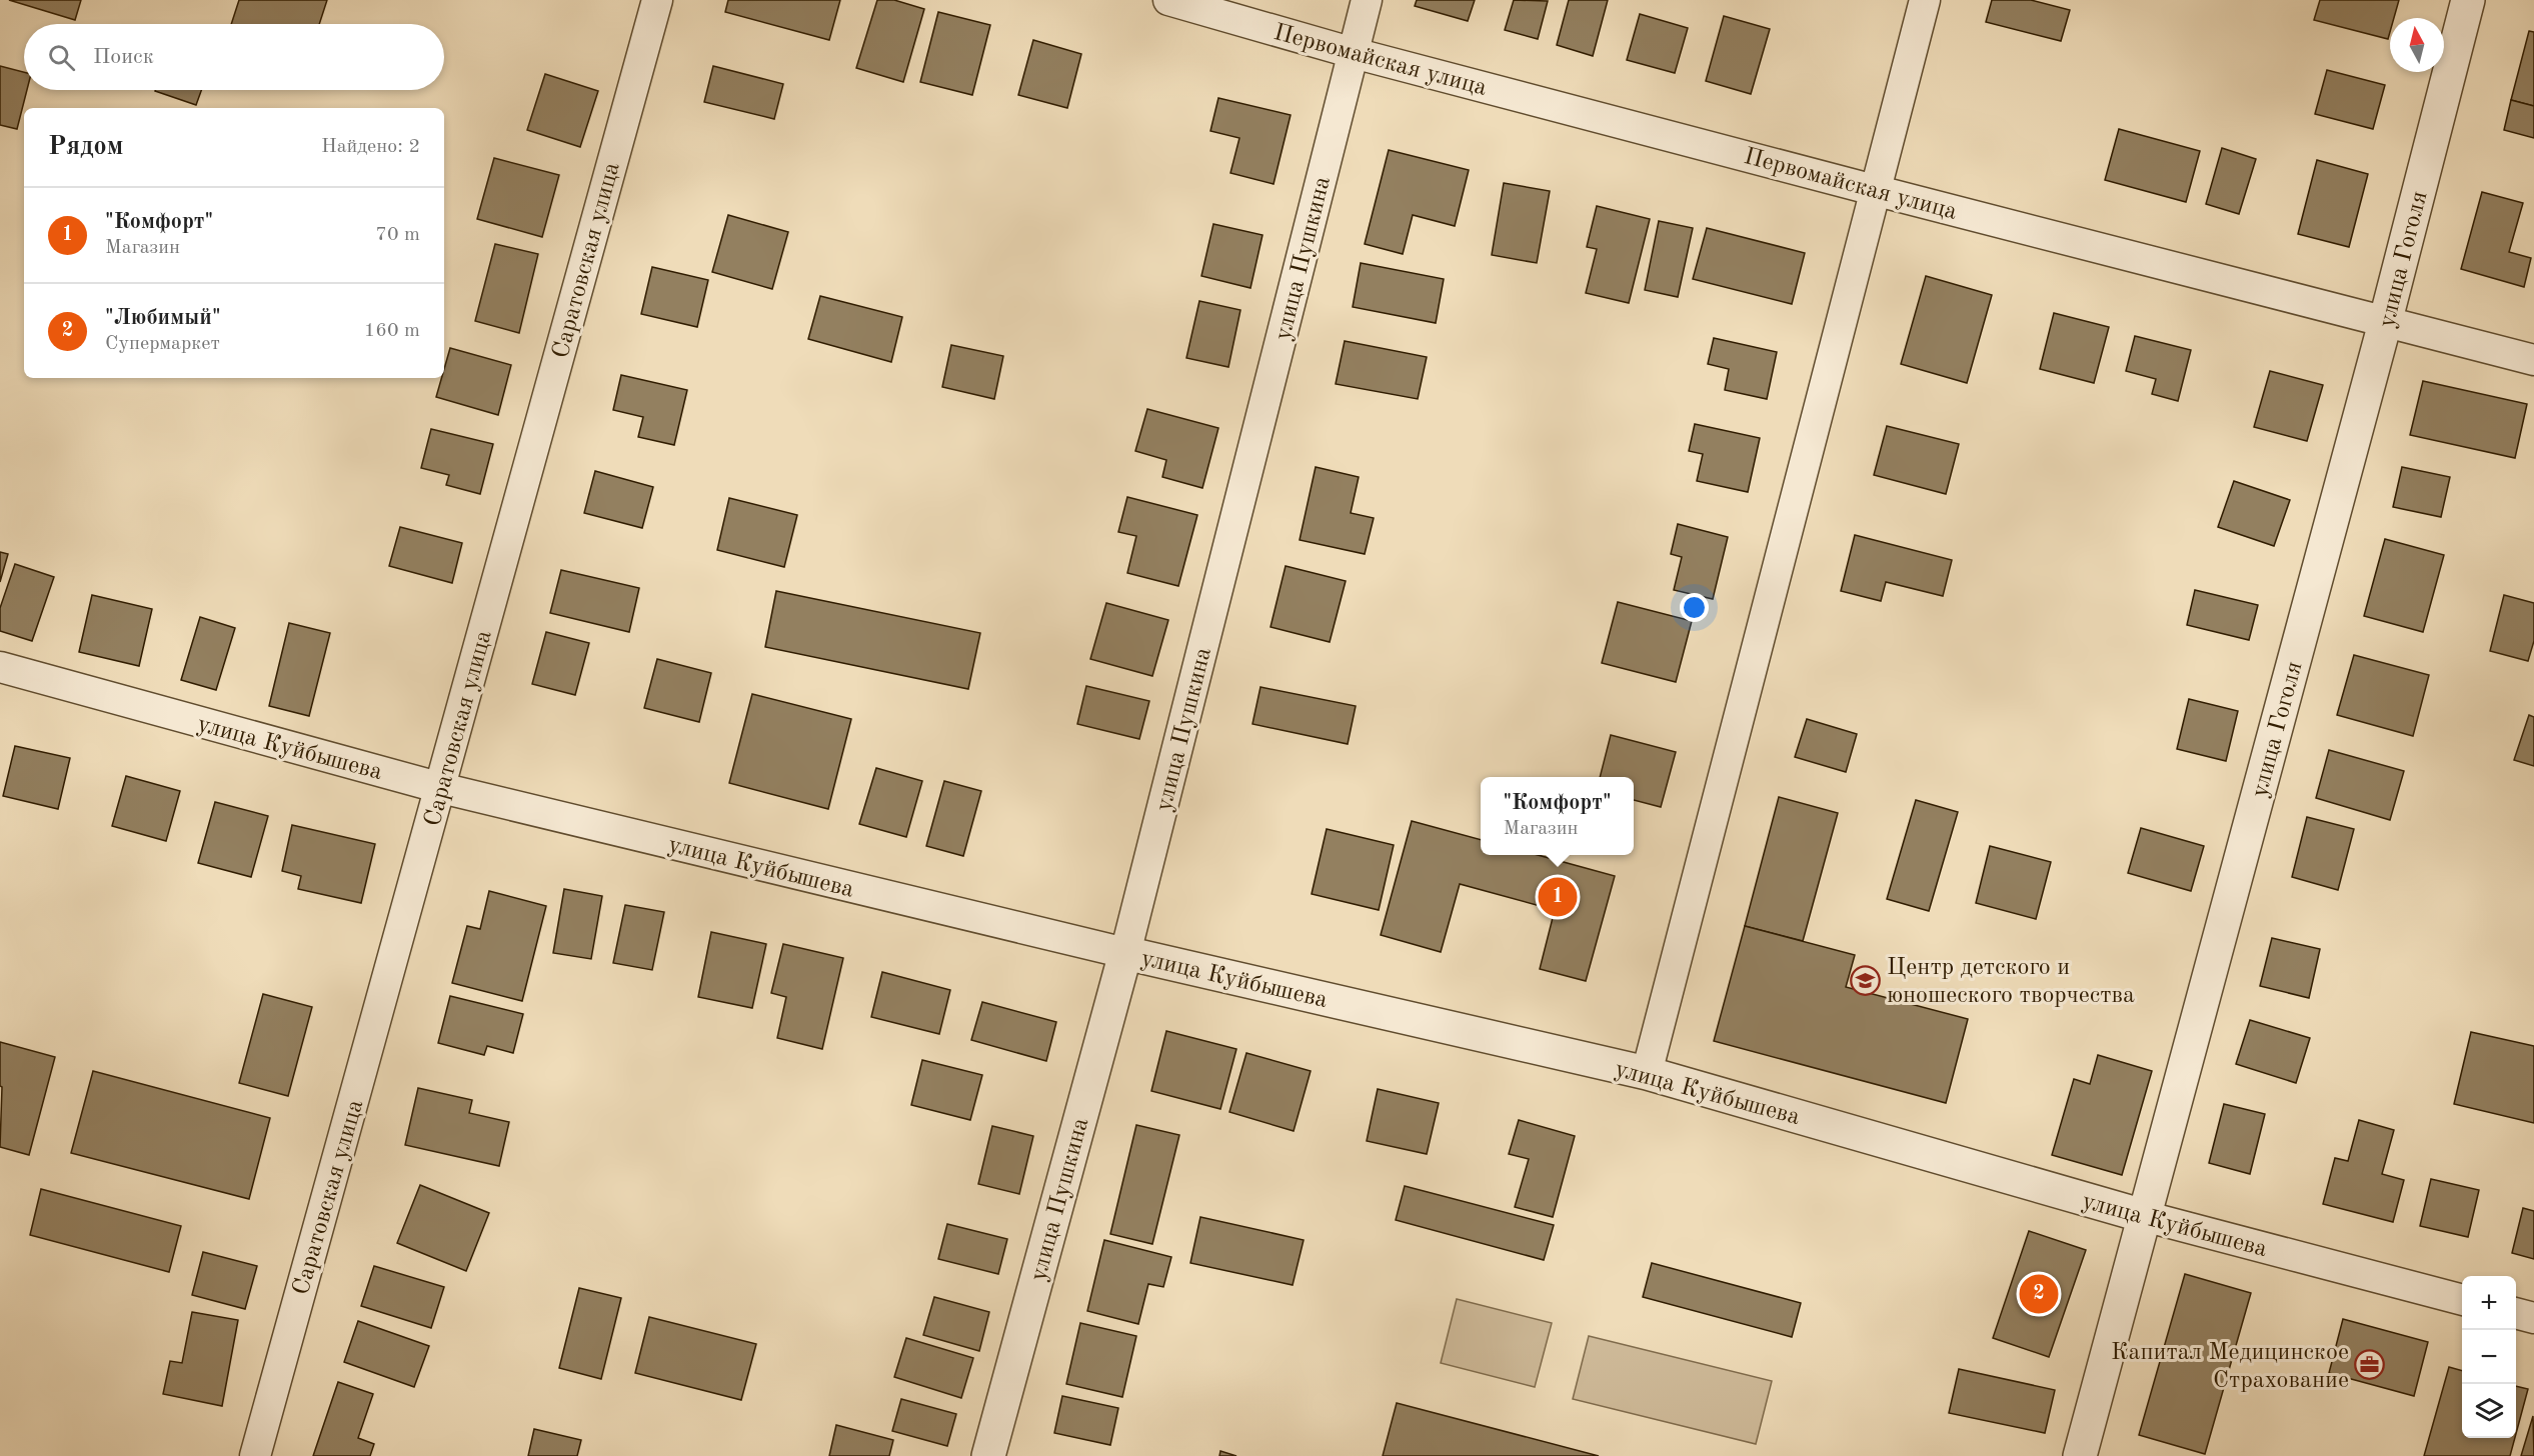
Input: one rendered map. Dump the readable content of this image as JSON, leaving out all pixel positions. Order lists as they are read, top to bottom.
{
  "streets": {
    "street": [
      "Первомайская улица",
      "улица Пушкина",
      "улица Гоголя",
      "Саратовская улица",
      "улица Куйбышева"
    ]
  },
  "crossings": [
    ["Первомайская улица", "улица Пушкина"],
    ["Первомайская улица", "улица Гоголя"],
    ["улица Пушкина", "улица Куйбышева"],
    ["улица Гоголя", "улица Куйбышева"],
    ["Саратовская улица", "улица Куйбышева"]
  ],
  "places": {
    "school or university": ["Центр детского и юношеского творчества"],
    "office": ["Капитал Медицинское Страхование"]
  },
  "north": "top",
  "page": {
    "search": "Поиск",
    "heading": ["Рядом", "Найдено: 2"],
    "list": [
      {
        "mark": "1",
        "name": "\"Комфорт\"",
        "note": "Магазин",
        "value": "70 m"
      },
      {
        "mark": "2",
        "name": "\"Любимый\"",
        "note": "Супермаркет",
        "value": "160 m"
      }
    ],
    "popup": ["\"Комфорт\"", "Магазин"],
    "pins": ["1", "2"],
    "map_buttons": ["+", "−"]
  }
}
